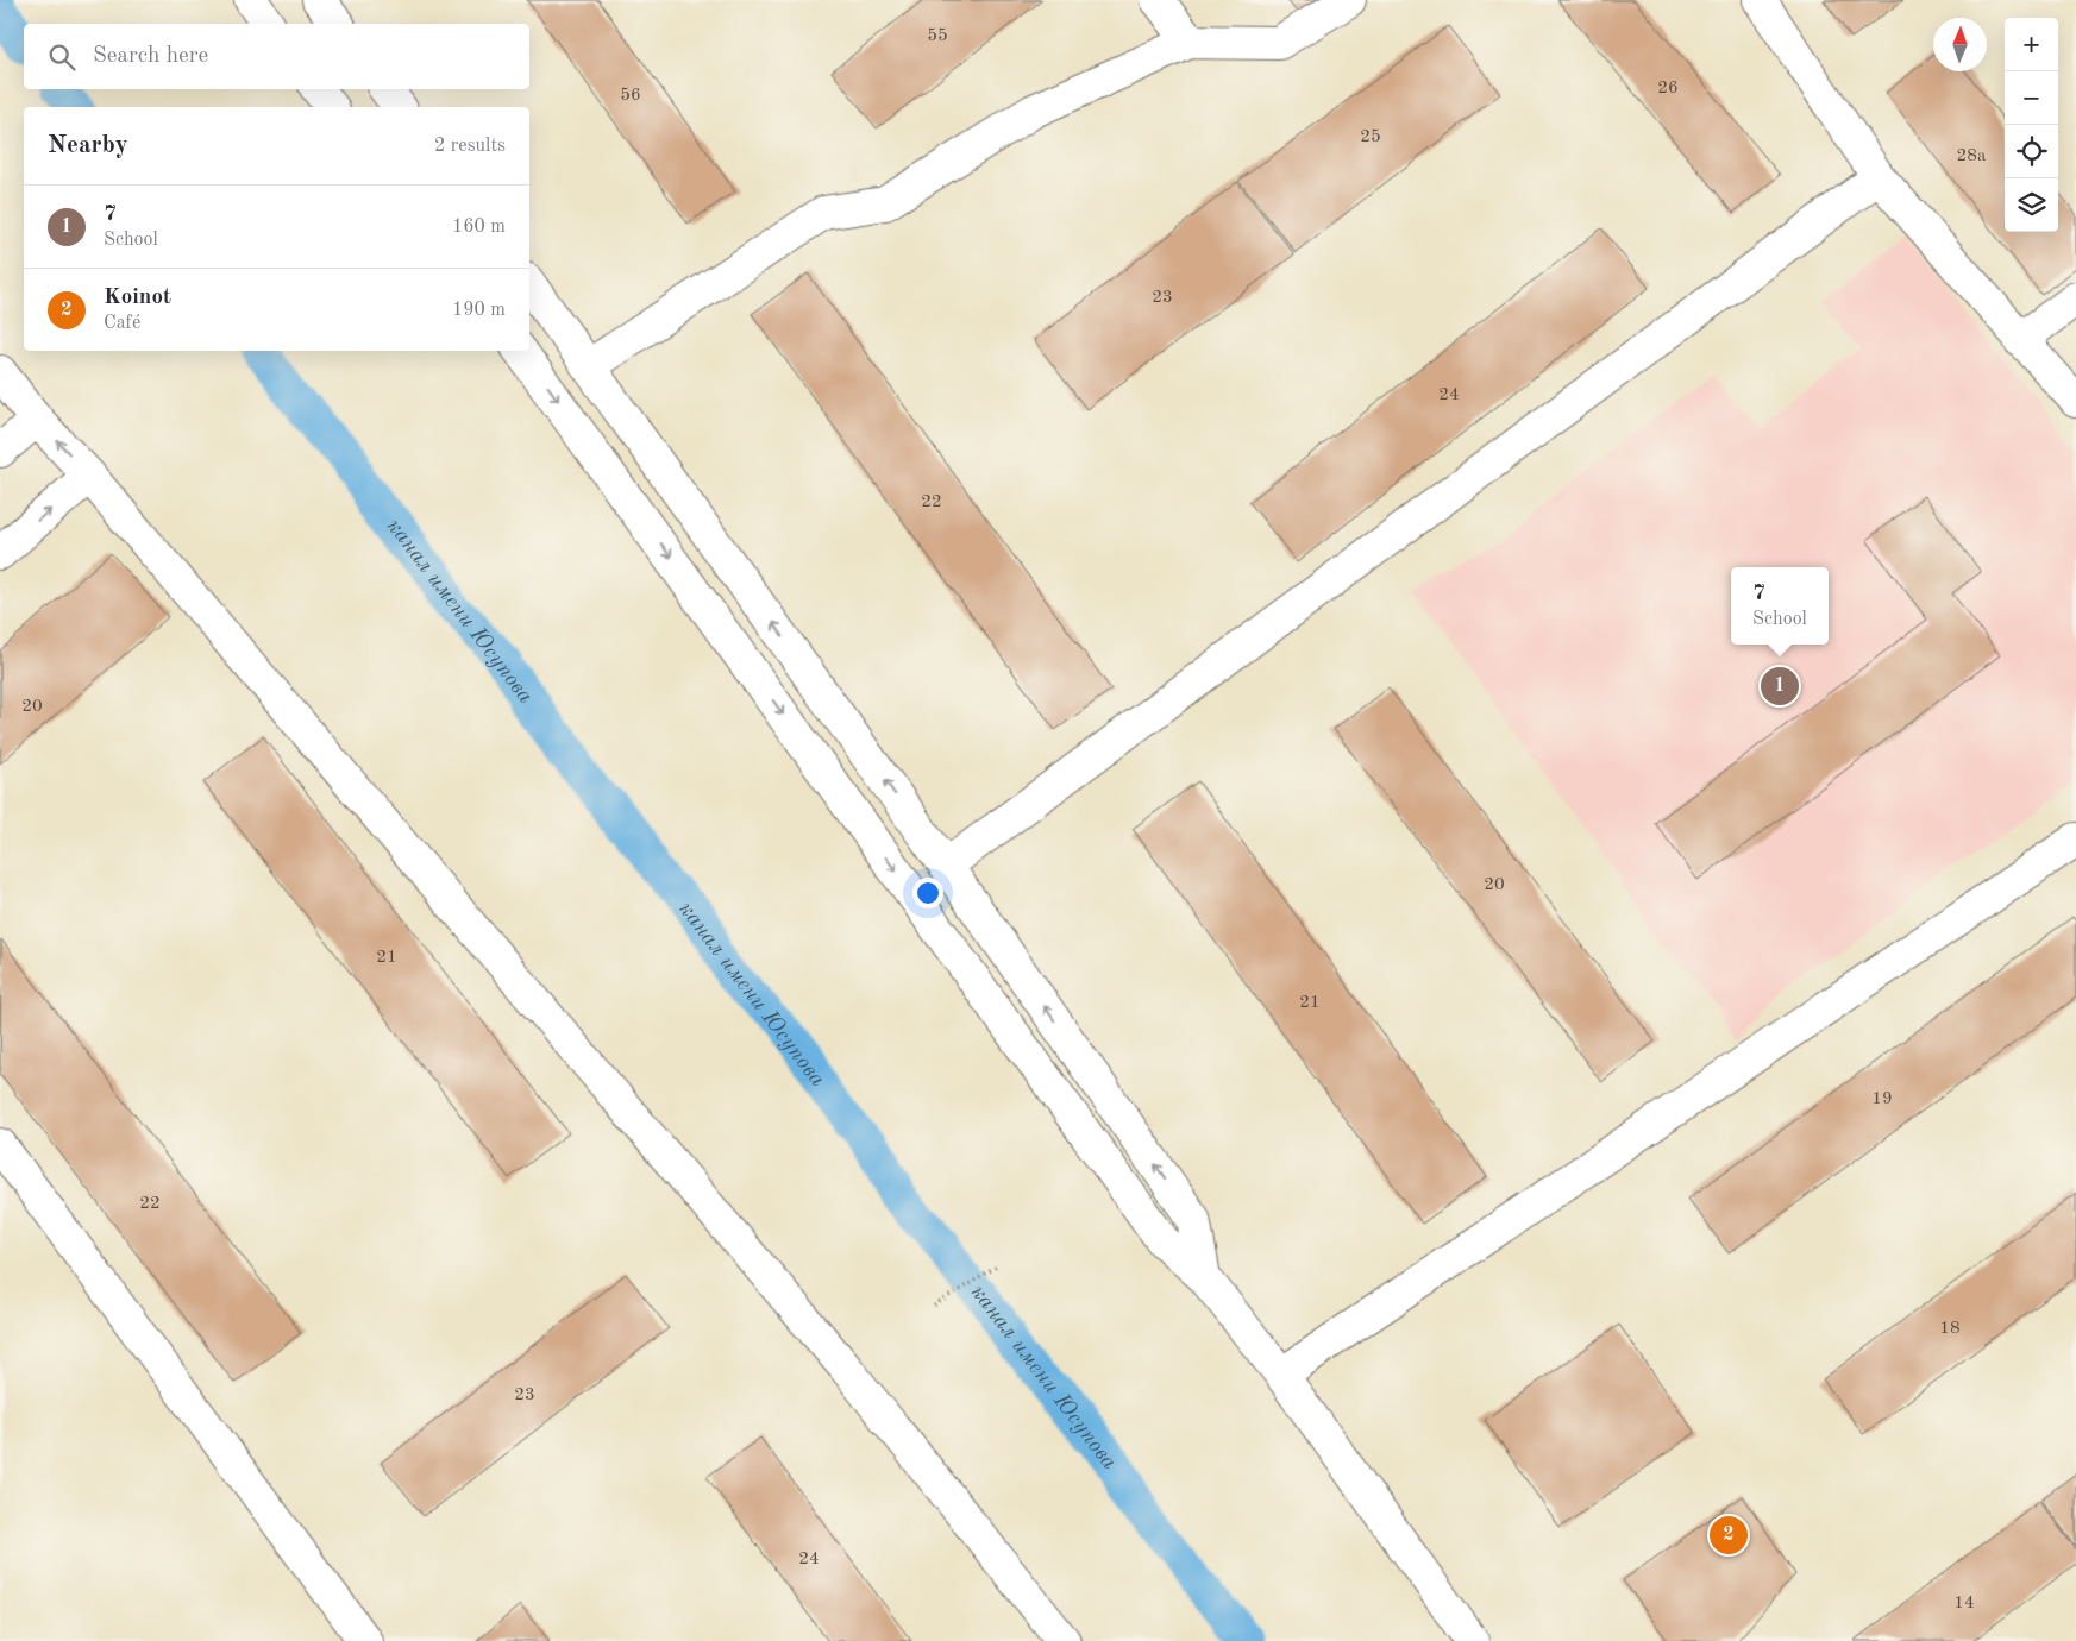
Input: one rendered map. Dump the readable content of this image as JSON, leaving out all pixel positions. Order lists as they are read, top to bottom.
{
  "water": ["канал имени Юсупова"],
  "house_numbers": [
    "55",
    "26",
    "56",
    "25",
    "28а",
    "23",
    "24",
    "22",
    "20",
    "20",
    "21",
    "21",
    "19",
    "22",
    "18",
    "23",
    "24",
    "14"
  ],
  "north": "top",
  "page": {
    "map_buttons": ["+", "−"],
    "search": "Search here",
    "heading": ["Nearby", "2 results"],
    "list": [
      {
        "mark": "1",
        "name": "7",
        "note": "School",
        "value": "160 m"
      },
      {
        "mark": "2",
        "name": "Koinot",
        "note": "Café",
        "value": "190 m"
      }
    ],
    "popup": ["7", "School"],
    "pins": ["1", "2"]
  }
}
